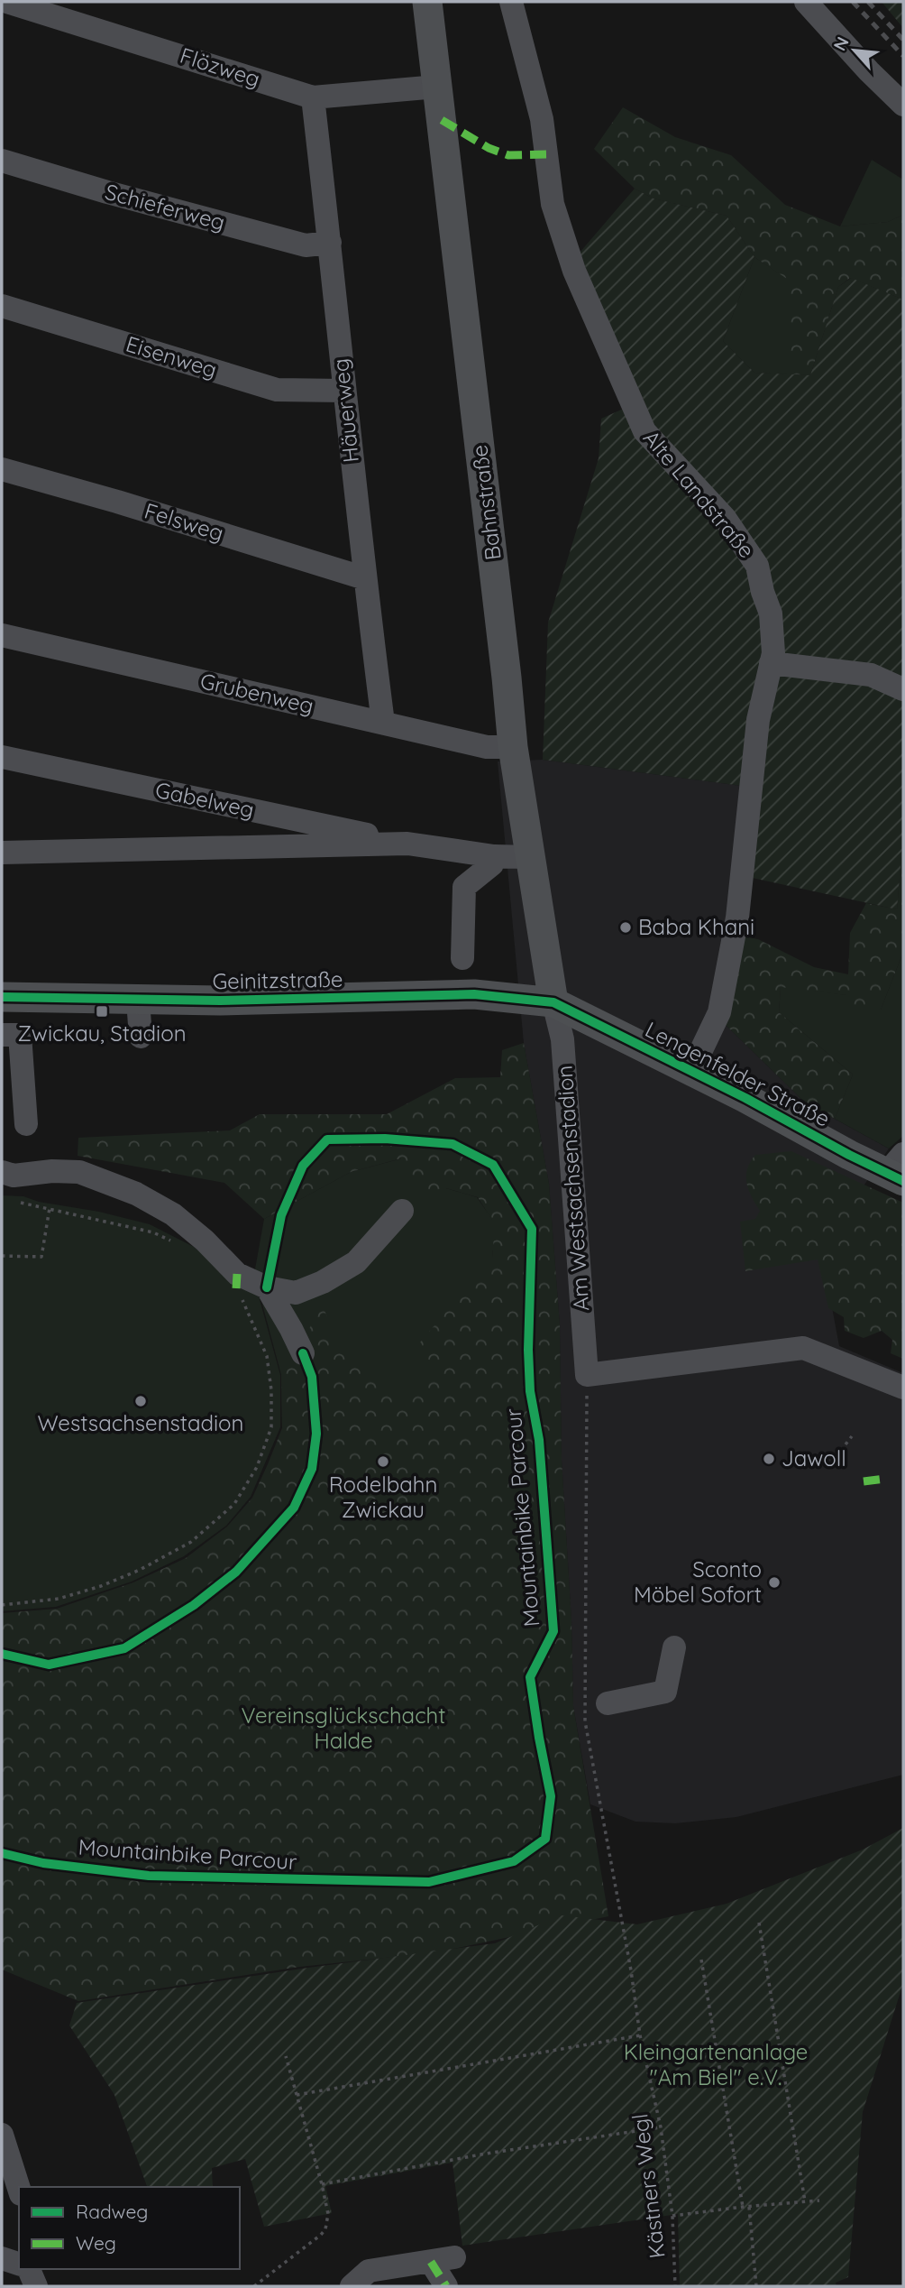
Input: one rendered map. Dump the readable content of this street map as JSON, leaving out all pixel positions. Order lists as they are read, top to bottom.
{
  "streets": {
    "main road": ["Bahnstraße", "Geinitzstraße", "Lengenfelder Straße"],
    "street": [
      "Flözweg",
      "Schieferweg",
      "Eisenweg",
      "Häuerweg",
      "Alte Landstraße",
      "Felsweg",
      "Grubenweg",
      "Gabelweg",
      "Am Westsachsenstadion"
    ],
    "path": ["Kästners Wegl"],
    "cycle path": ["Mountainbike Parcour"]
  },
  "crossings": [
    ["Flözweg", "Häuerweg"],
    ["Flözweg", "Bahnstraße"],
    ["Schieferweg", "Häuerweg"],
    ["Eisenweg", "Häuerweg"],
    ["Häuerweg", "Felsweg"],
    ["Häuerweg", "Grubenweg"],
    ["Alte Landstraße", "Lengenfelder Straße"],
    ["Bahnstraße", "Grubenweg"],
    ["Bahnstraße", "Gabelweg"],
    ["Bahnstraße", "Geinitzstraße"],
    ["Bahnstraße", "Lengenfelder Straße"],
    ["Bahnstraße", "Am Westsachsenstadion"],
    ["Geinitzstraße", "Lengenfelder Straße"],
    ["Geinitzstraße", "Am Westsachsenstadion"],
    ["Lengenfelder Straße", "Am Westsachsenstadion"],
    ["Am Westsachsenstadion", "Kästners Wegl"]
  ],
  "parks": ["Vereinsglückschacht Halde", "Kleingartenanlage \"Am Biel\" e.V."],
  "places": {
    "other": [
      "Baba Khani",
      "Westsachsenstadion",
      "Jawoll",
      "Rodelbahn Zwickau",
      "Sconto Möbel Sofort"
    ],
    "transit": ["Zwickau, Stadion"]
  },
  "legend": ["Radweg", "Weg"],
  "north": "top left"
}
